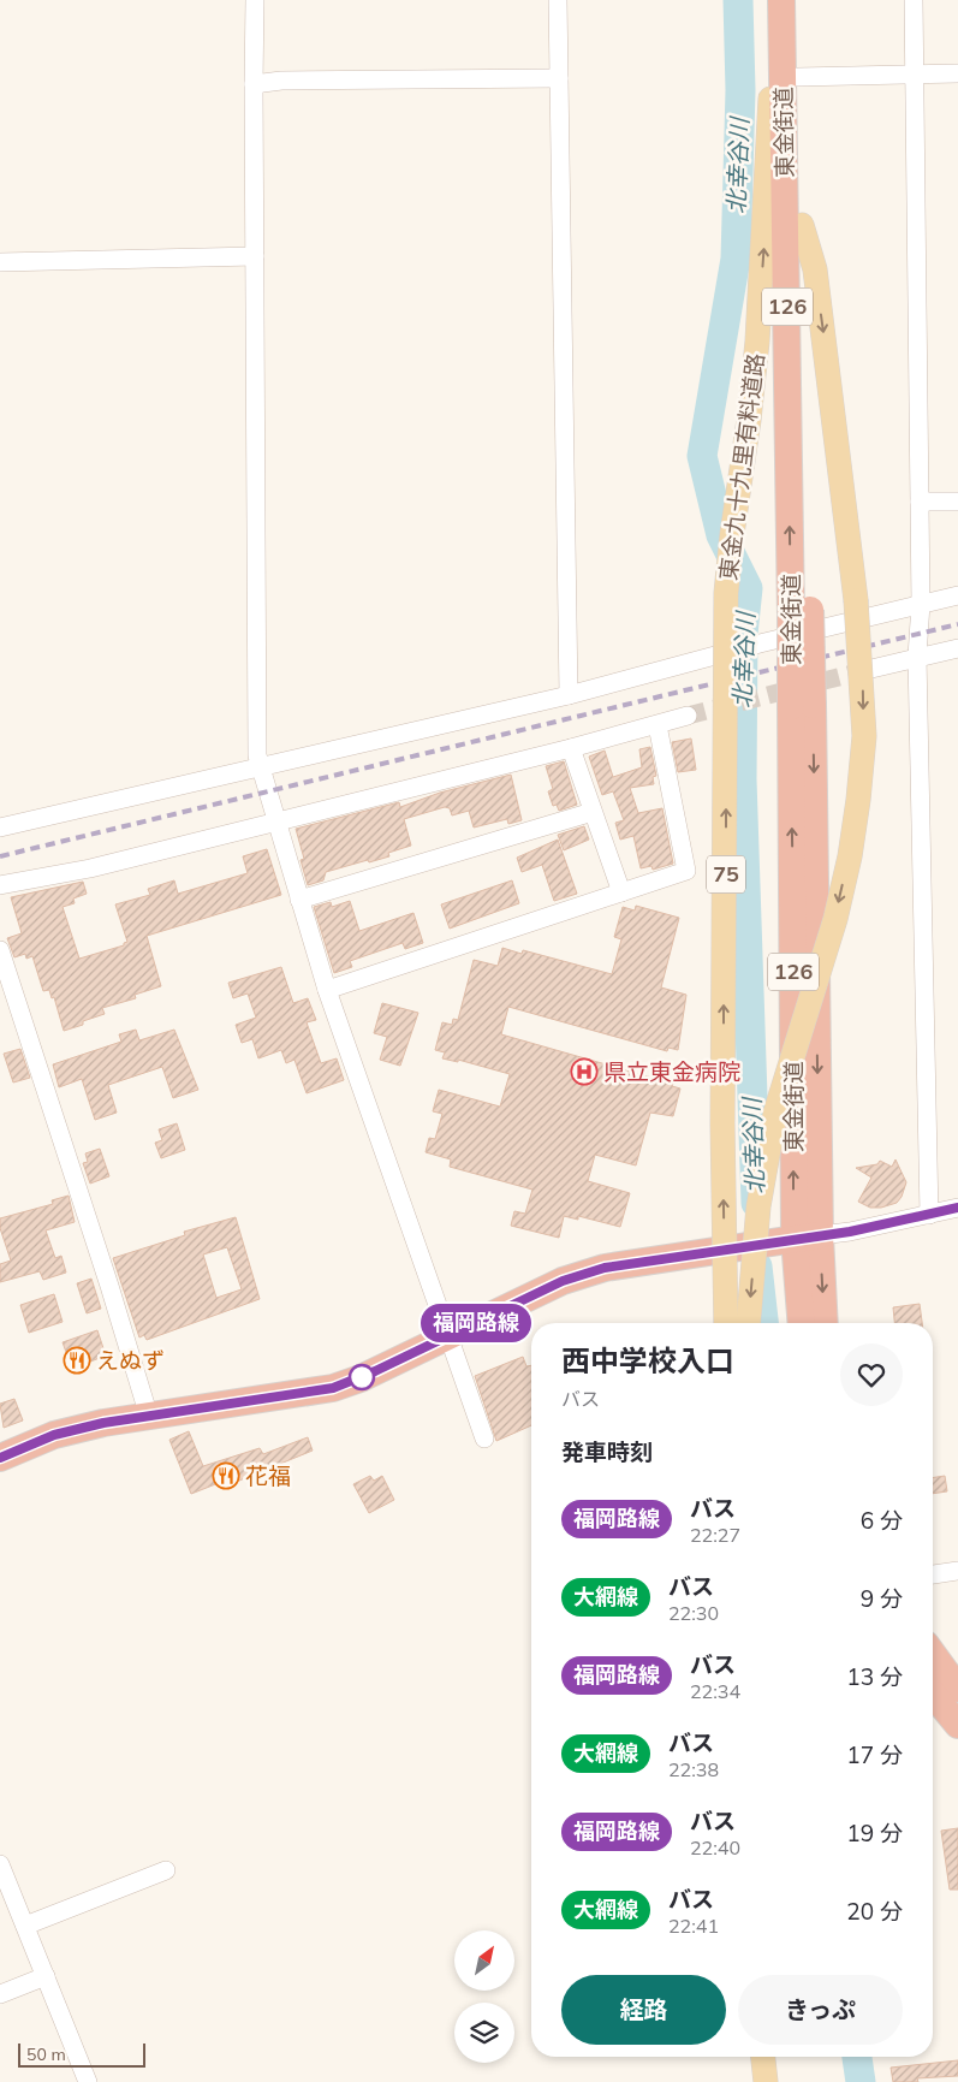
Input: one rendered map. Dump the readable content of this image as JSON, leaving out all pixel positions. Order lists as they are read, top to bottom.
{
  "streets": {
    "highway": ["東金街道", "126"],
    "main road": ["東金九十九里有料道路", "75"]
  },
  "crossings": [
    ["東金街道", "126"]
  ],
  "water": ["北幸谷川"],
  "places": {
    "hospital": ["県立東金病院"],
    "restaurant": ["えぬず", "花福"]
  },
  "lines": ["bus line 福岡路線"],
  "scale_bar": "50 m",
  "north": "top right",
  "page": {
    "on_map": "福岡路線",
    "heading": [
      ["西中学校入口", "バス"],
      "発車時刻"
    ],
    "list": [
      {
        "mark": "福岡路線",
        "name": "バス",
        "note": "22:27",
        "value": "6 分"
      },
      {
        "mark": "大網線",
        "name": "バス",
        "note": "22:30",
        "value": "9 分"
      },
      {
        "mark": "福岡路線",
        "name": "バス",
        "note": "22:34",
        "value": "13 分"
      },
      {
        "mark": "大網線",
        "name": "バス",
        "note": "22:38",
        "value": "17 分"
      },
      {
        "mark": "福岡路線",
        "name": "バス",
        "note": "22:40",
        "value": "19 分"
      },
      {
        "mark": "大網線",
        "name": "バス",
        "note": "22:41",
        "value": "20 分"
      }
    ],
    "buttons": ["経路", "きっぷ"],
    "scale": "50 m"
  }
}
